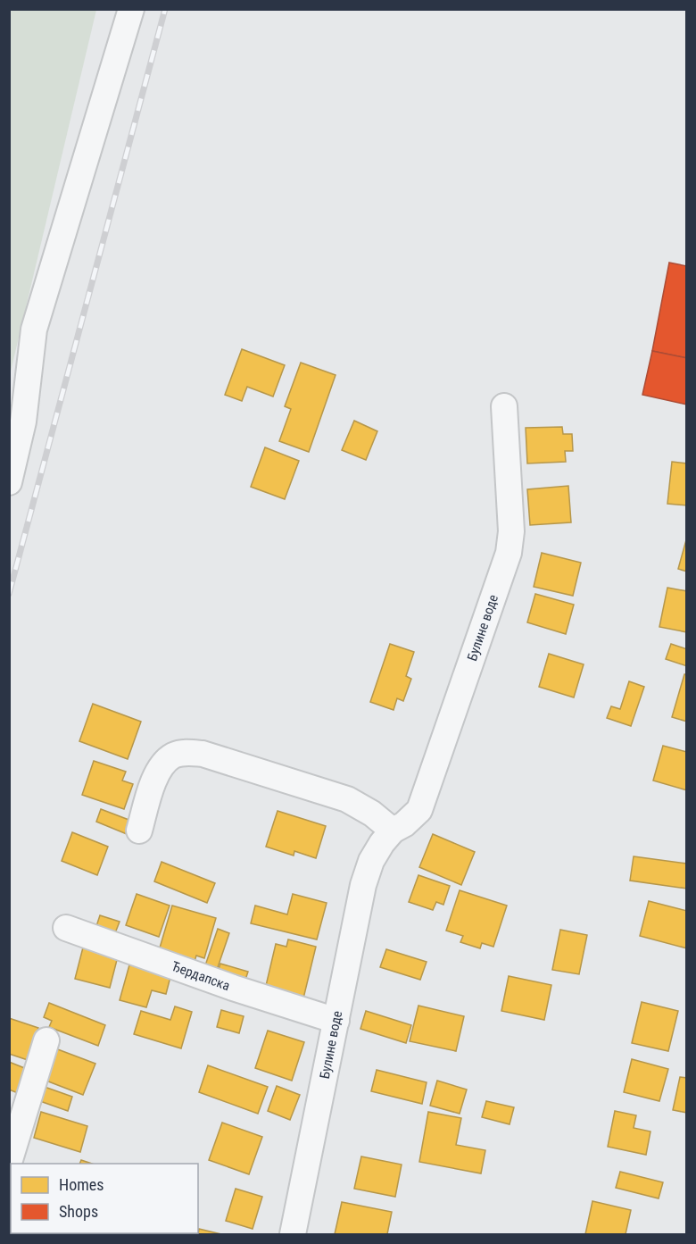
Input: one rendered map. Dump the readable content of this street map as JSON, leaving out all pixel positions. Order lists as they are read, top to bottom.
{
  "streets": {
    "street": ["Булине воде", "Ђердапска"]
  },
  "crossings": [
    ["Булине воде", "Ђердапска"]
  ],
  "legend": ["Homes", "Shops"]
}
